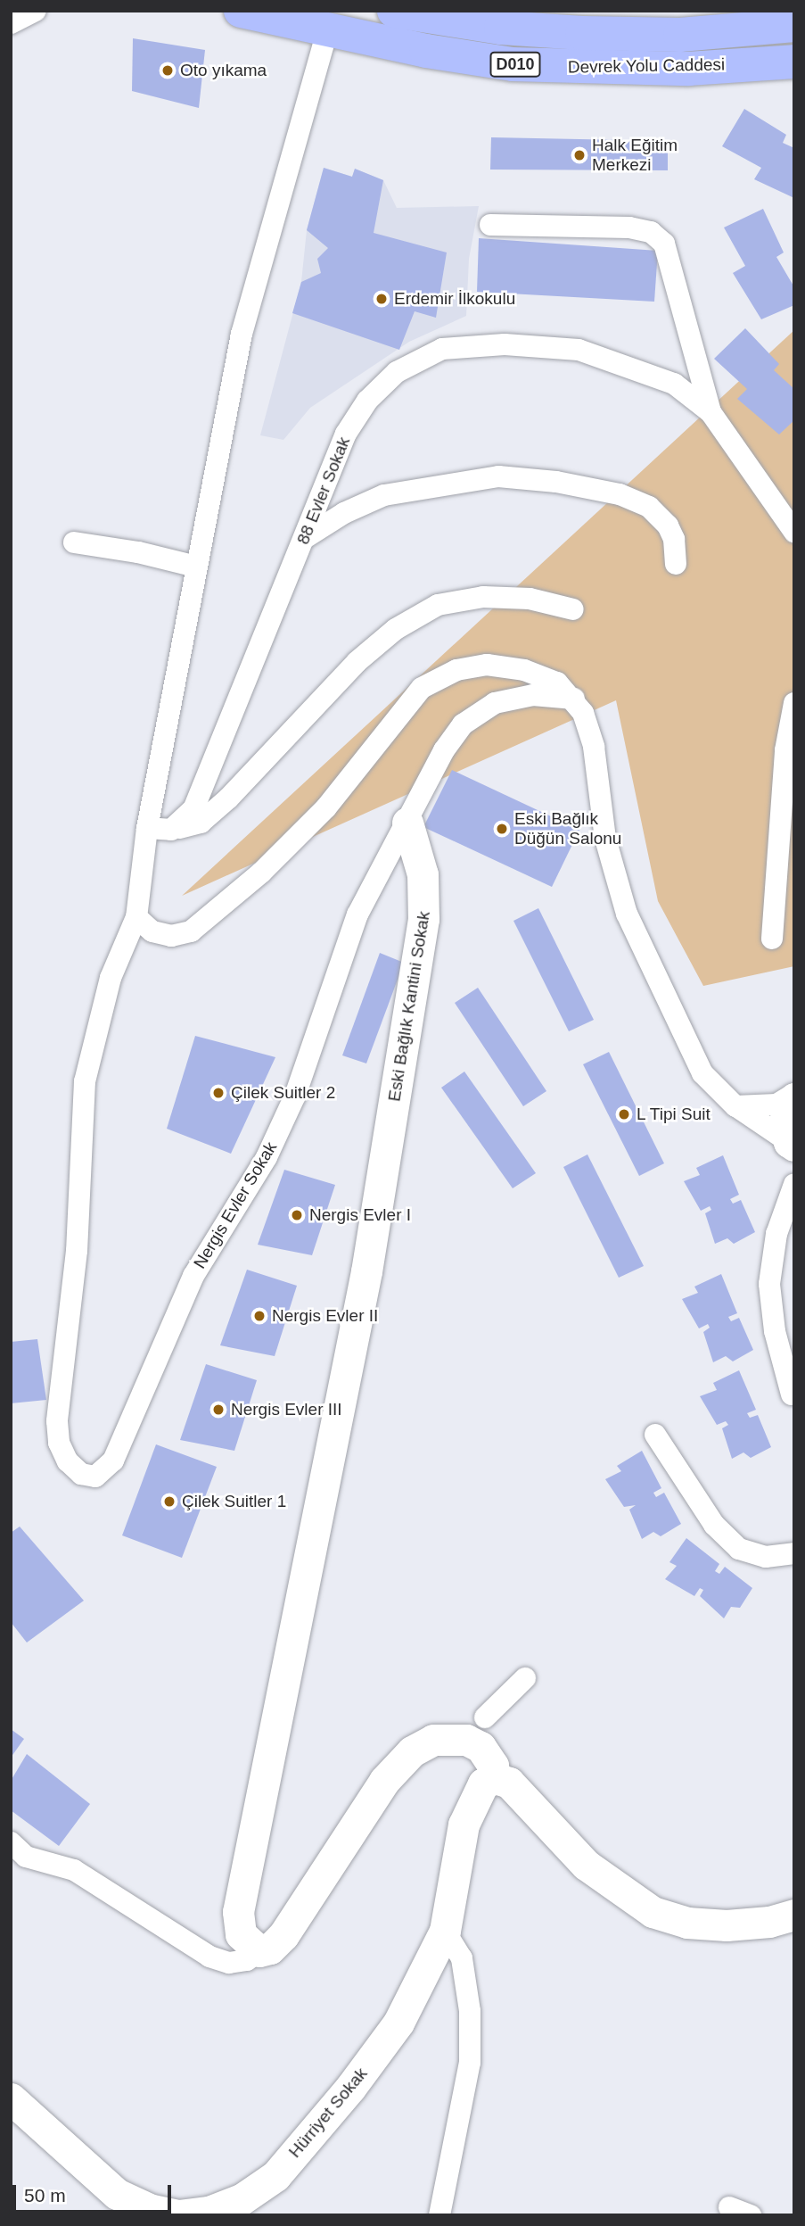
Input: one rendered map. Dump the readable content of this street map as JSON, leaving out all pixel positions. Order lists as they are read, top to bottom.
{
  "streets": {
    "highway": ["D010", "Devrek Yolu Caddesi"],
    "street": [
      "88 Evler Sokak",
      "Eski Bağlık Kantini Sokak",
      "Nergis Evler Sokak",
      "Hürriyet Sokak"
    ]
  },
  "crossings": [
    ["Eski Bağlık Kantini Sokak", "Nergis Evler Sokak"]
  ],
  "places": [
    "Oto yıkama",
    "Halk Eğitim Merkezi",
    "Erdemir İlkokulu",
    "Eski Bağlık Düğün Salonu",
    "Çilek Suitler 2",
    "L Tipi Suit",
    "Nergis Evler I",
    "Nergis Evler II",
    "Nergis Evler III",
    "Çilek Suitler 1"
  ],
  "scale_bar": "50 m"
}
